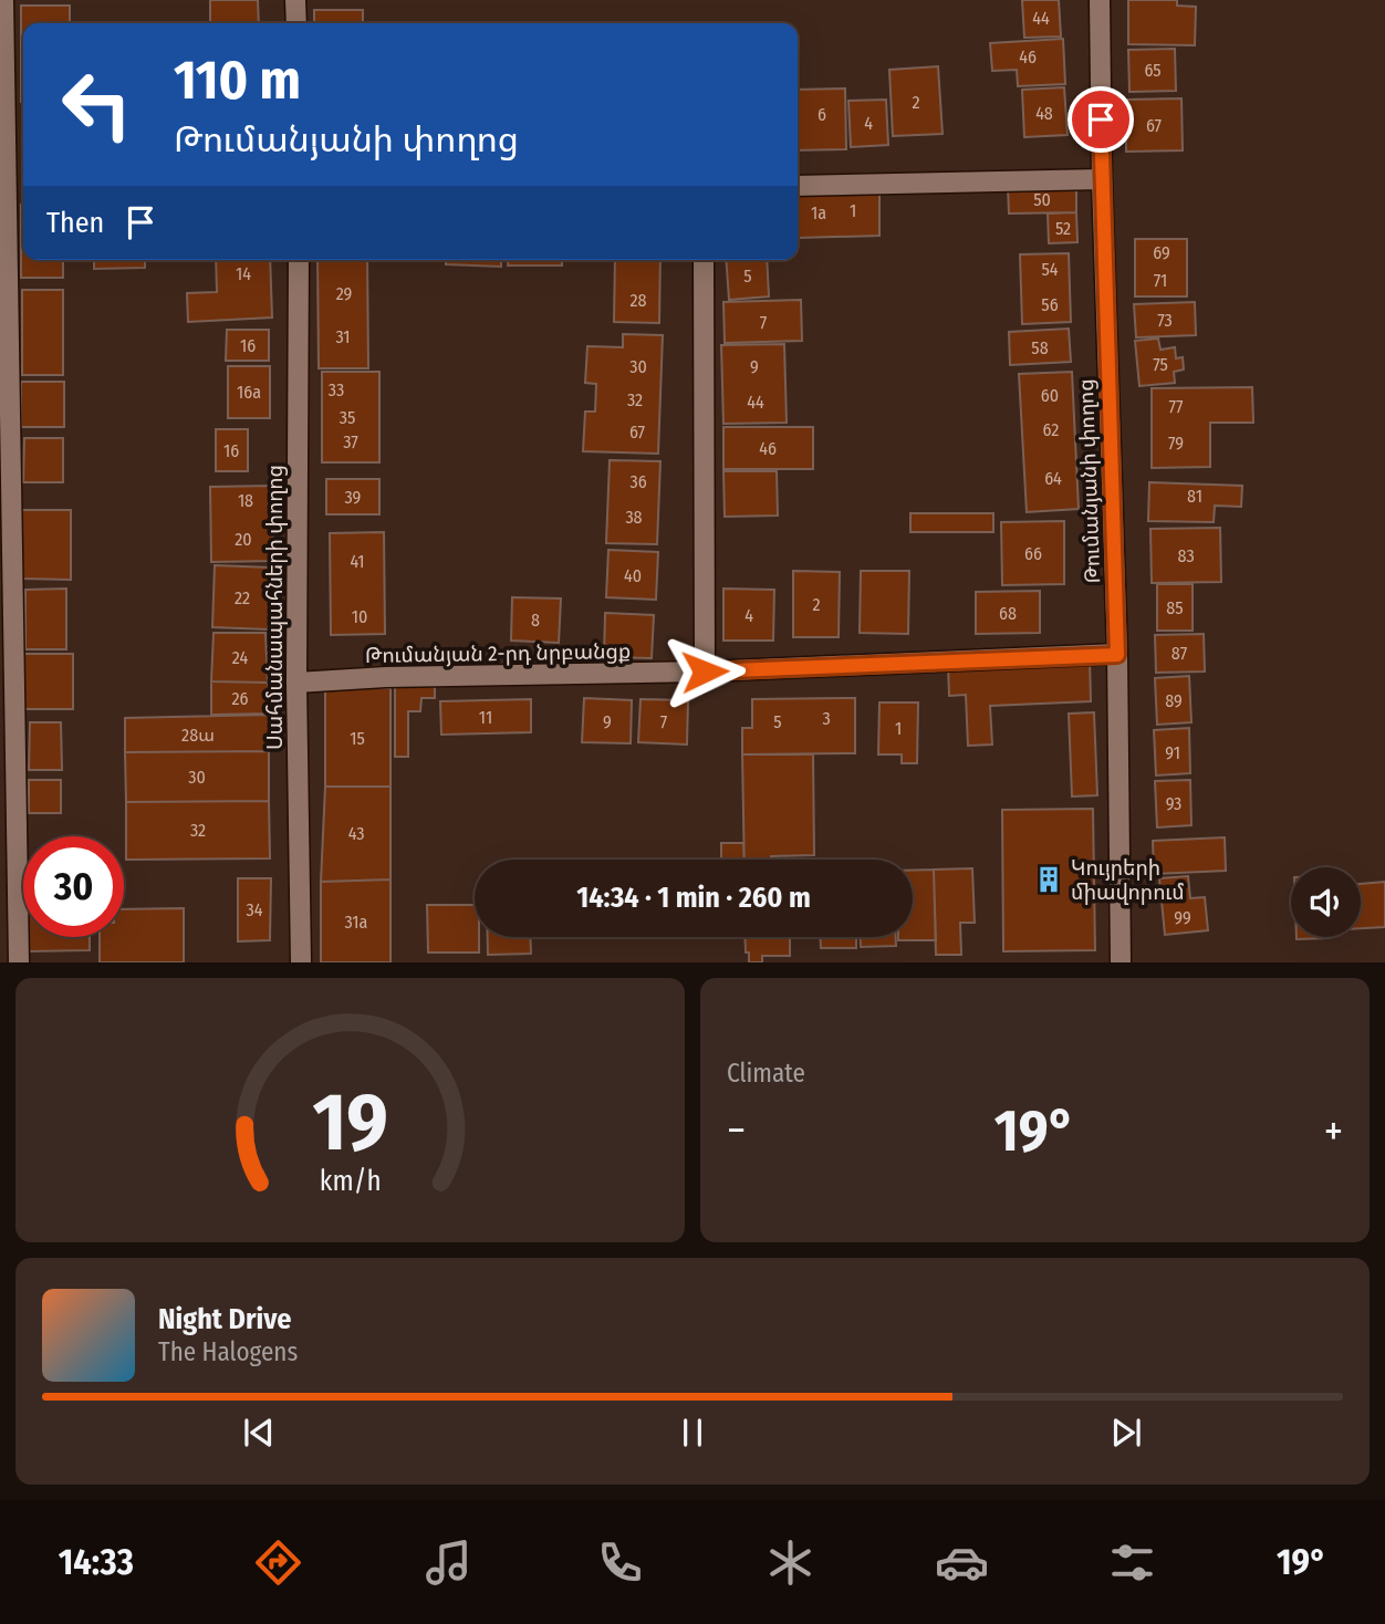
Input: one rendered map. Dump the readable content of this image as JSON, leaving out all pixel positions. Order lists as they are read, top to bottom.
{
  "streets": {
    "street": ["Թումանյանի փողոց", "Սահմանապահների փողոց", "Թումանյան 2-րդ նրբանցք"]
  },
  "crossings": [
    ["Թումանյանի փողոց", "Թումանյան 2-րդ նրբանցք"],
    ["Սահմանապահների փողոց", "Թումանյան 2-րդ նրբանցք"]
  ],
  "places": {
    "building": ["Կույրերի միավորում"]
  },
  "house_numbers": [
    "44",
    "46",
    "65",
    "2",
    "48",
    "6",
    "4",
    "67",
    "50",
    "1",
    "1a",
    "52",
    "69",
    "54",
    "14",
    "5",
    "71",
    "29",
    "28",
    "56",
    "73",
    "7",
    "31",
    "16",
    "58",
    "75",
    "30",
    "9",
    "33",
    "16a",
    "60",
    "32",
    "44",
    "77",
    "35",
    "62",
    "67",
    "37",
    "79",
    "46",
    "16",
    "64",
    "36",
    "81",
    "39",
    "18",
    "38",
    "20",
    "66",
    "83",
    "41",
    "40",
    "22",
    "2",
    "85",
    "68",
    "4",
    "10",
    "8",
    "87",
    "24",
    "26",
    "89",
    "11",
    "3",
    "9",
    "7",
    "5",
    "1",
    "28ա",
    "15",
    "91",
    "30",
    "93",
    "32",
    "43",
    "34",
    "99",
    "31a"
  ],
  "page": {
    "turn": ["110 m", "Թումանյանի փողոց"],
    "then": "Then",
    "limit": "30",
    "trip": "14:34 · 1 min · 260 m",
    "tile": "Climate",
    "heat": ["−", "19°", "+"],
    "song": ["Night Drive", "The Halogens"],
    "tabs": ["14:33", "19°"],
    "gauge": ["19", "km/h"]
  }
}
